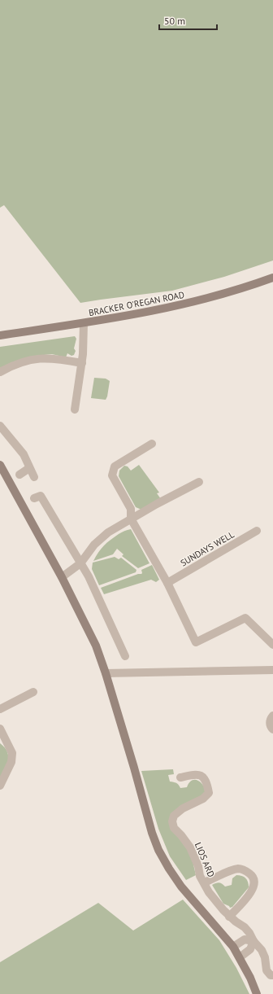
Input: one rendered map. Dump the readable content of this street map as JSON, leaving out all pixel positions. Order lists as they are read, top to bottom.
{
  "streets": {
    "main road": ["BRACKER O'REGAN ROAD"],
    "street": ["SUNDAYS WELL", "LIOS ARD"]
  },
  "scale_bar": "50 m"
}
